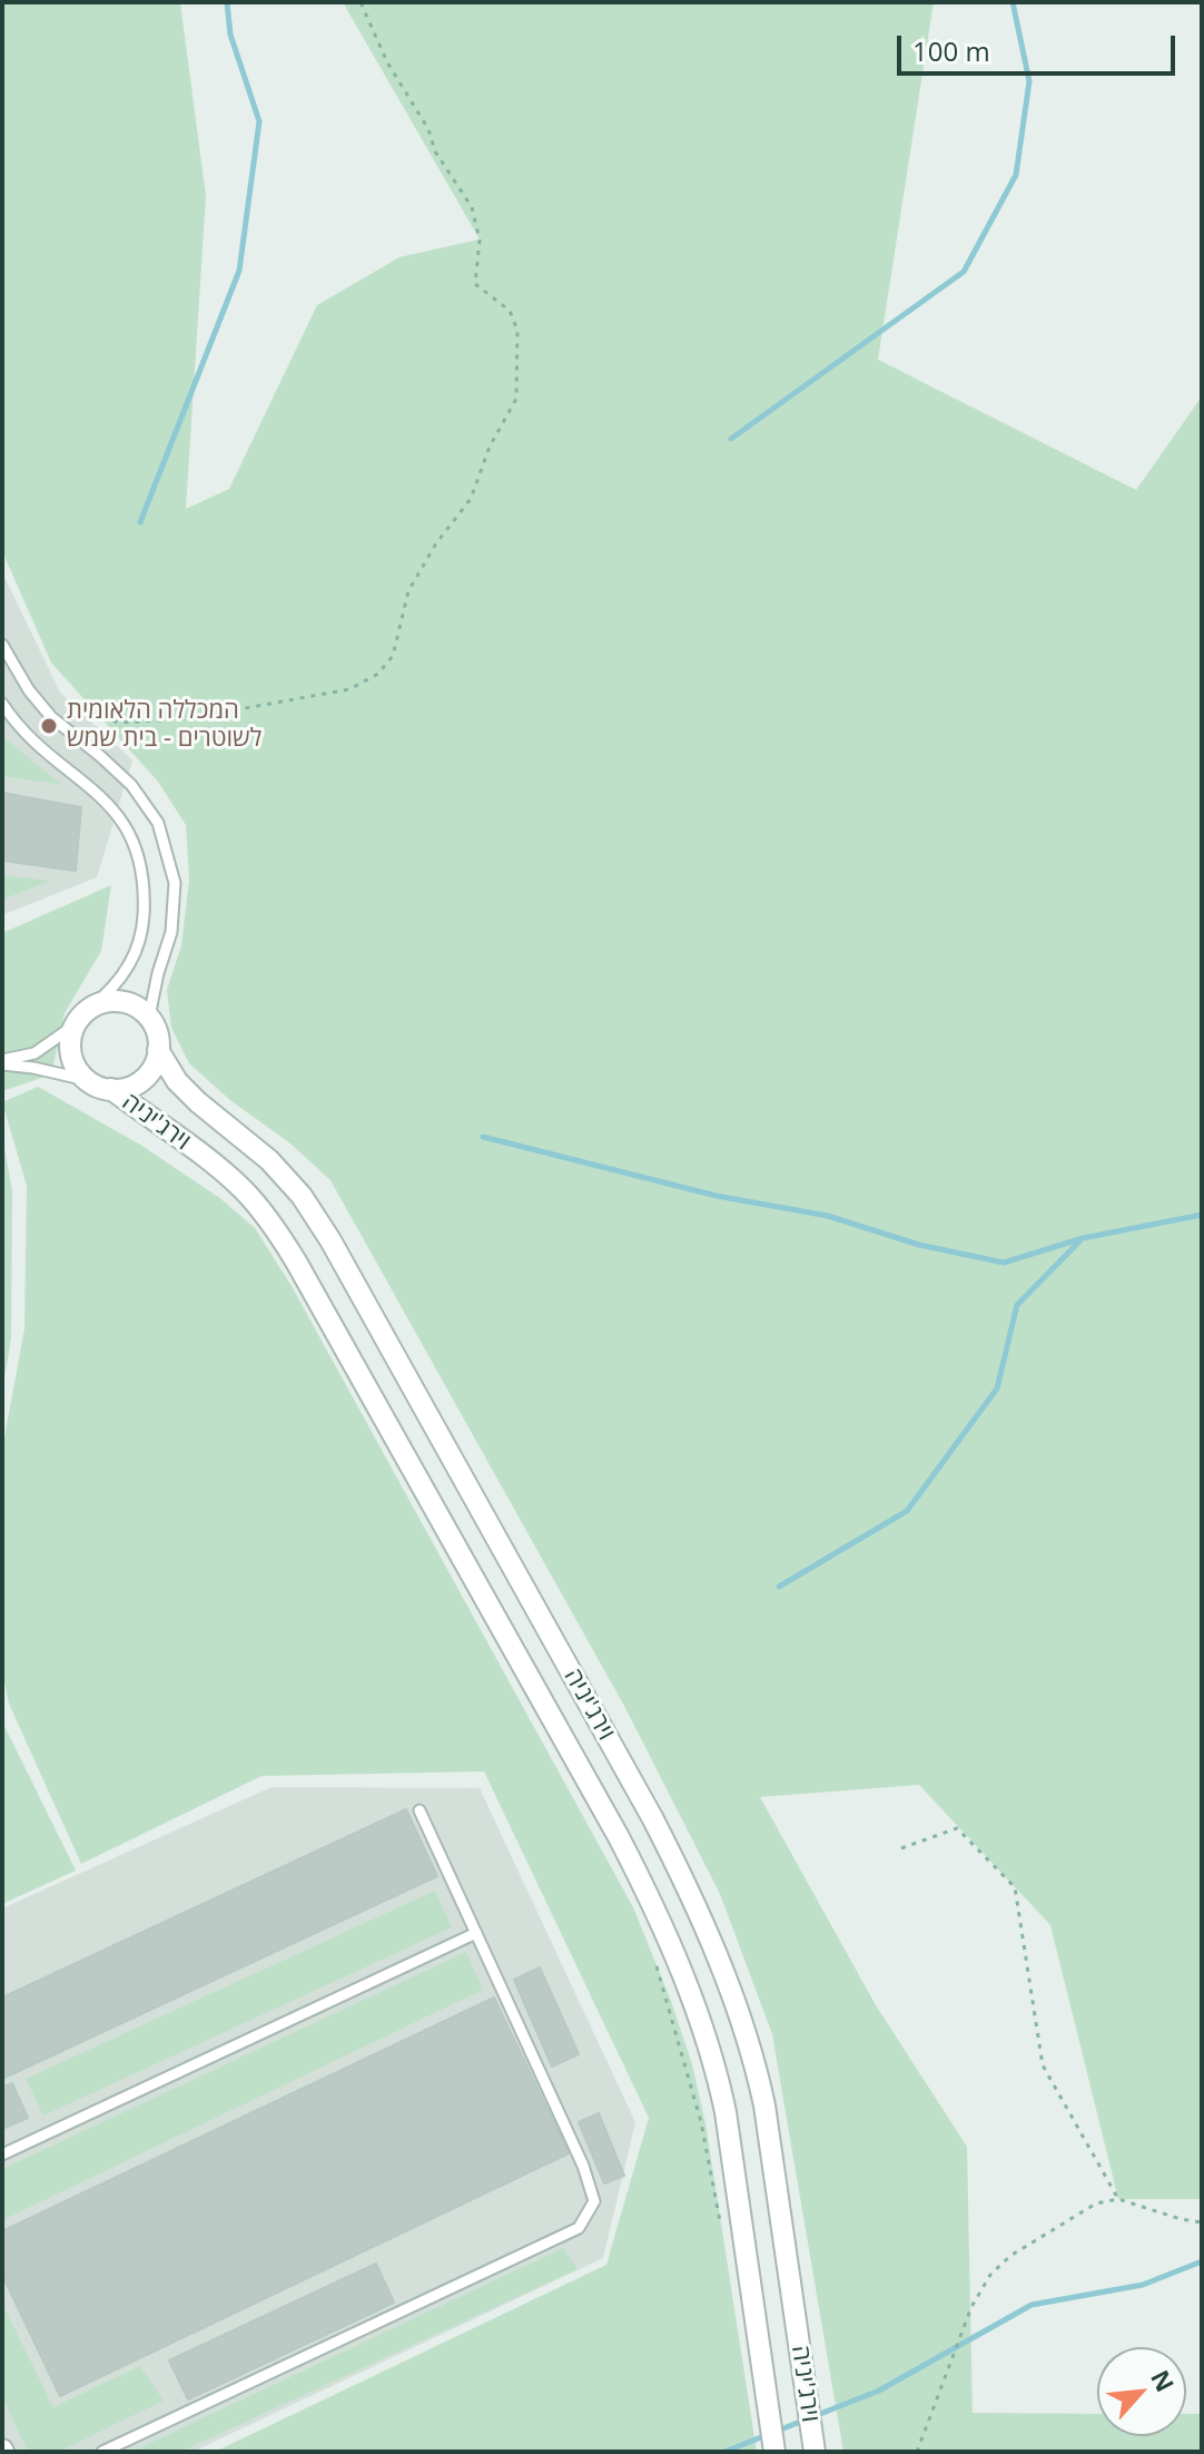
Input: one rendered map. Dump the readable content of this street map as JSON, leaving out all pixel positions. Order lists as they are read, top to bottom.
{
  "streets": {
    "street": ["וירג'יניה"]
  },
  "places": ["המכללה הלאומית לשוטרים - בית שמש"],
  "scale_bar": "100 m",
  "north": "top right"
}
